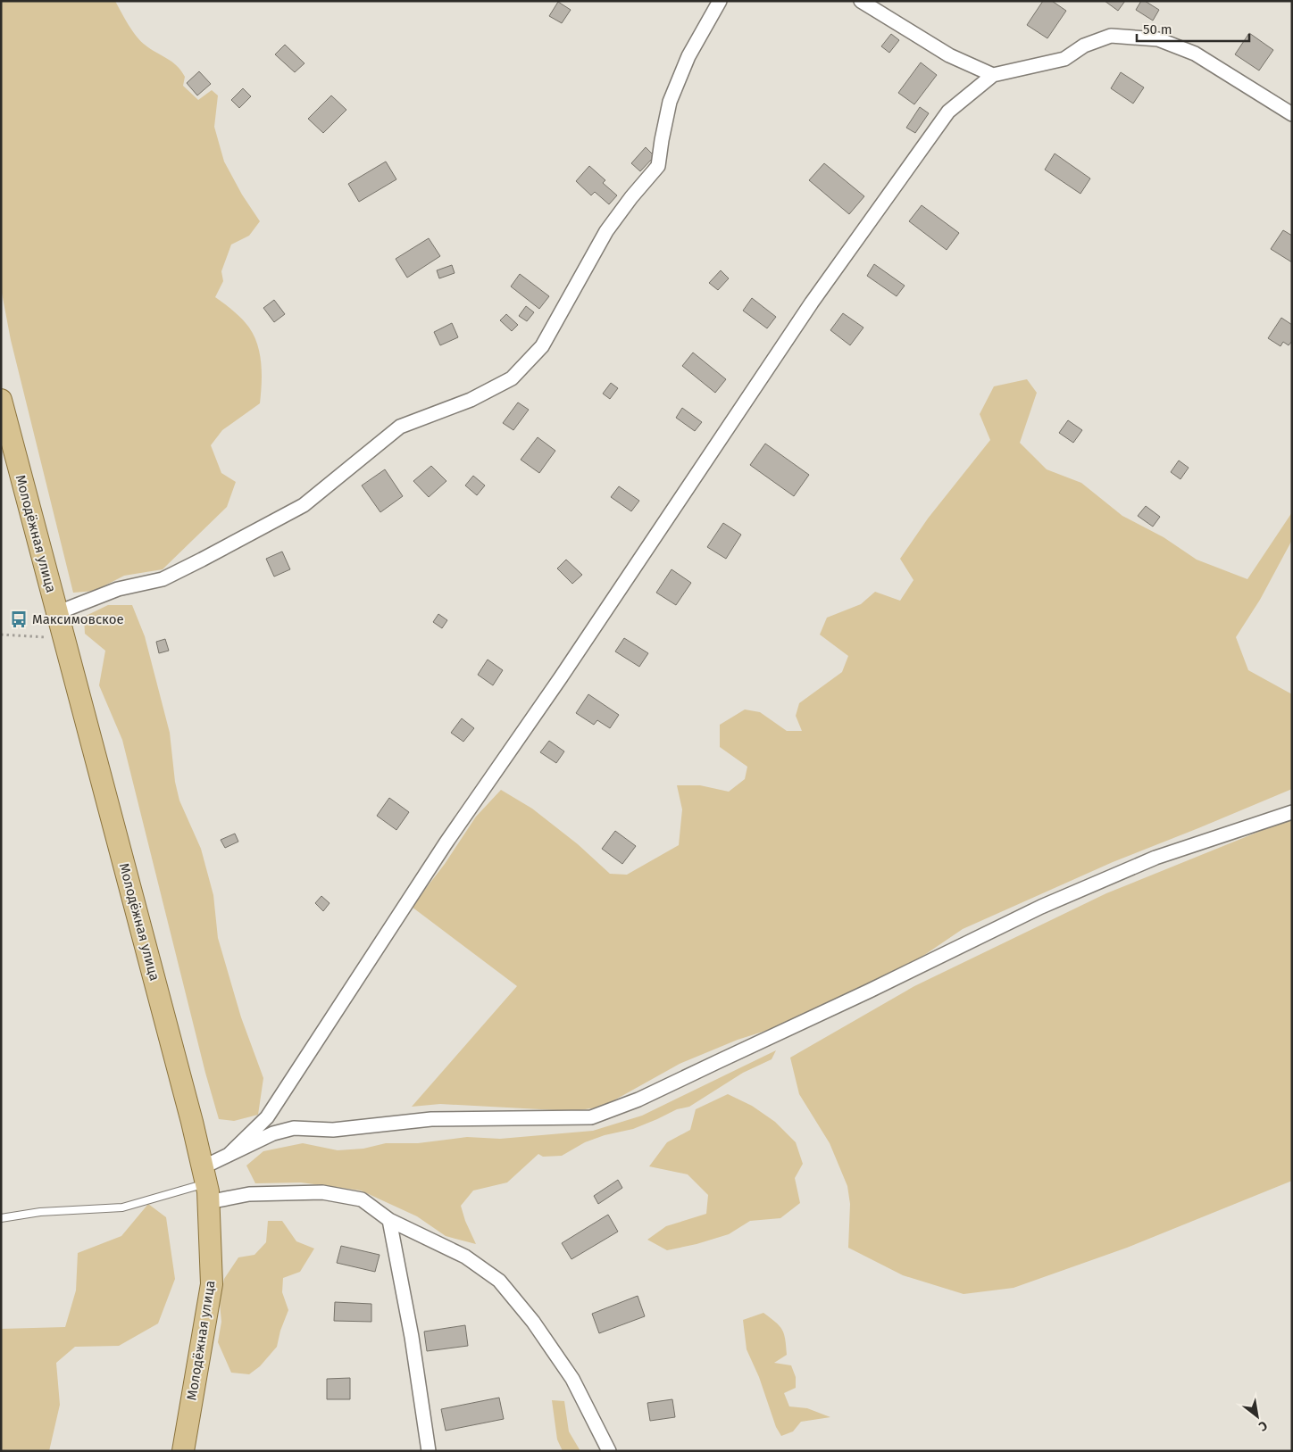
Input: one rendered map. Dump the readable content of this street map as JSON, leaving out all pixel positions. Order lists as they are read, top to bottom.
{
  "streets": {
    "main road": ["Молодёжная улица"]
  },
  "places": {
    "bus stop": ["Максимовское"]
  },
  "scale_bar": "50 m",
  "north": "bottom right"
}
